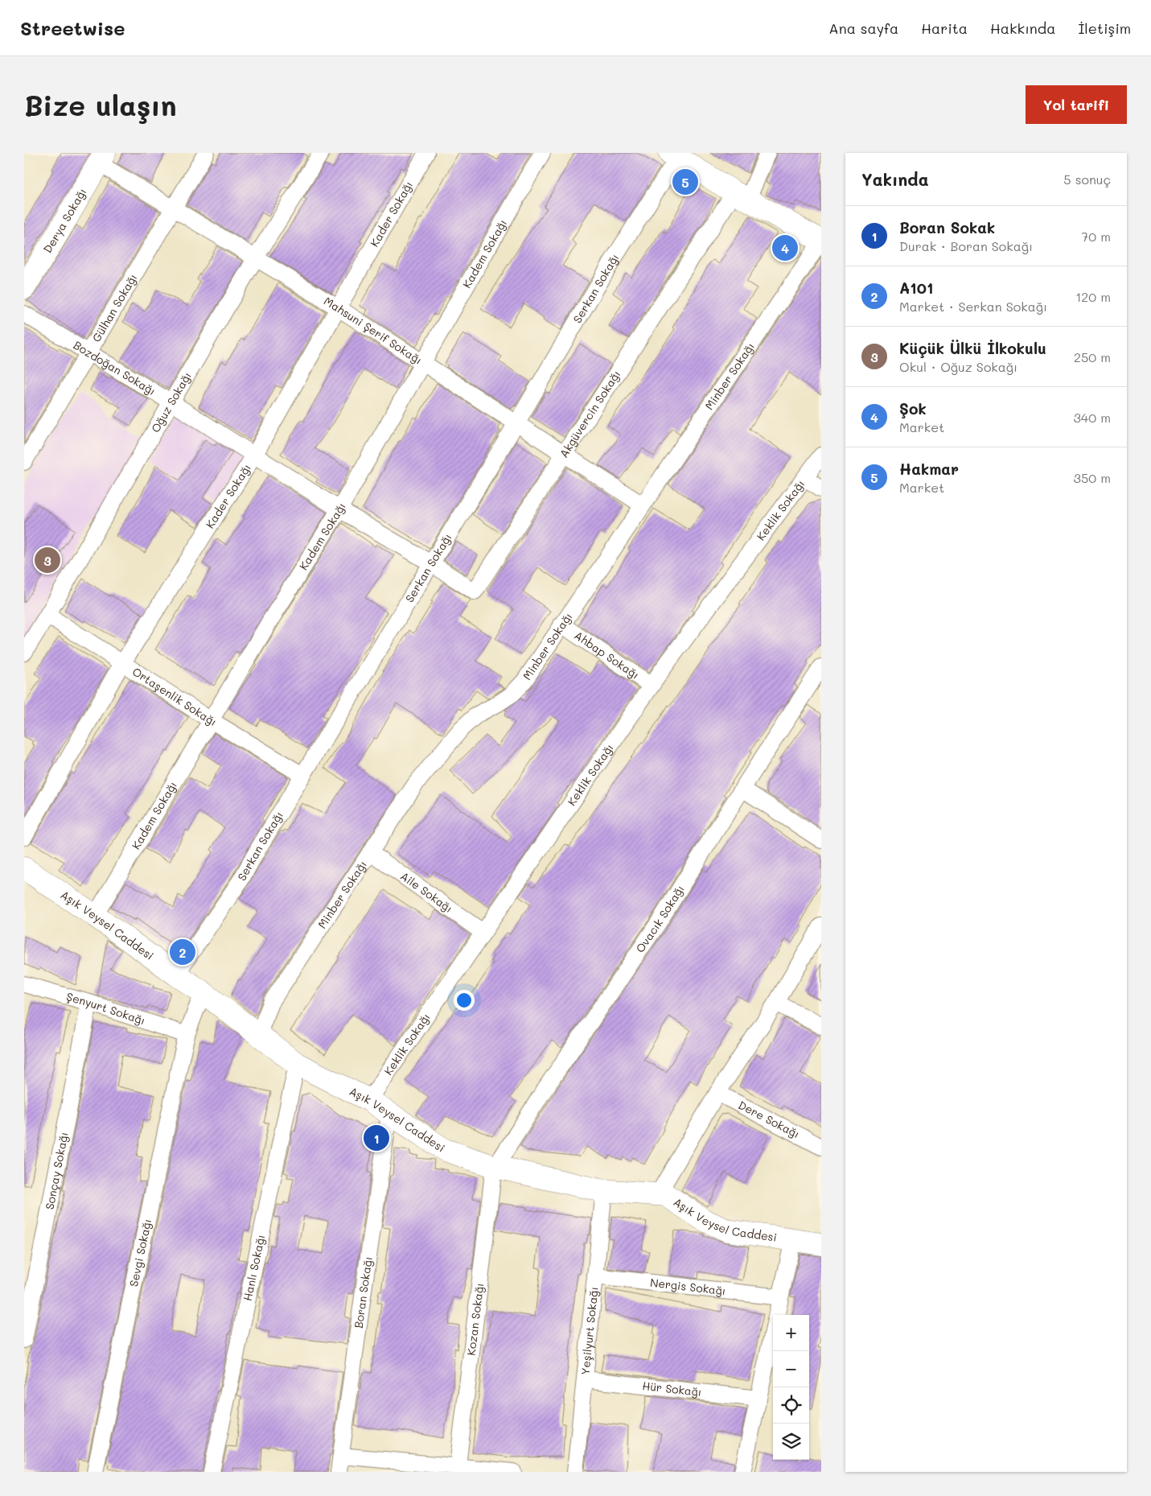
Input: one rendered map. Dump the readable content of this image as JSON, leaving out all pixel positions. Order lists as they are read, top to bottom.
{
  "streets": {
    "street": [
      "Kader Sokağı",
      "Derya Sokağı",
      "Kadem Sokağı",
      "Serkan Sokağı",
      "Gülhan Sokağı",
      "Mahsuni Şerif Sokağı",
      "Bozdoğan Sokağı",
      "Minber Sokağı",
      "Oğuz Sokağı",
      "Akgüvercin Sokağı",
      "Keklik Sokağı",
      "Ahbap Sokağı",
      "Ortaşenlik Sokağı",
      "Aile Sokağı",
      "Ovacık Sokağı",
      "Aşık Veysel Caddesi",
      "Şenyurt Sokağı",
      "Dere Sokağı",
      "Sonçay Sokağı",
      "Sevgi Sokağı",
      "Hanlı Sokağı",
      "Nergis Sokağı",
      "Boran Sokağı",
      "Kozan Sokağı",
      "Yeşilyurt Sokağı",
      "Hür Sokağı"
    ]
  },
  "crossings": [
    ["Kader Sokağı", "Mahsuni Şerif Sokağı"],
    ["Kader Sokağı", "Bozdoğan Sokağı"],
    ["Kader Sokağı", "Ortaşenlik Sokağı"],
    ["Derya Sokağı", "Mahsuni Şerif Sokağı"],
    ["Kadem Sokağı", "Mahsuni Şerif Sokağı"],
    ["Kadem Sokağı", "Bozdoğan Sokağı"],
    ["Kadem Sokağı", "Ortaşenlik Sokağı"],
    ["Kadem Sokağı", "Aşık Veysel Caddesi"],
    ["Serkan Sokağı", "Mahsuni Şerif Sokağı"],
    ["Serkan Sokağı", "Bozdoğan Sokağı"],
    ["Serkan Sokağı", "Akgüvercin Sokağı"],
    ["Serkan Sokağı", "Ortaşenlik Sokağı"],
    ["Serkan Sokağı", "Aşık Veysel Caddesi"],
    ["Gülhan Sokağı", "Mahsuni Şerif Sokağı"],
    ["Gülhan Sokağı", "Bozdoğan Sokağı"],
    ["Mahsuni Şerif Sokağı", "Minber Sokağı"],
    ["Mahsuni Şerif Sokağı", "Oğuz Sokağı"],
    ["Mahsuni Şerif Sokağı", "Akgüvercin Sokağı"],
    ["Bozdoğan Sokağı", "Oğuz Sokağı"],
    ["Bozdoğan Sokağı", "Akgüvercin Sokağı"],
    ["Minber Sokağı", "Ahbap Sokağı"],
    ["Minber Sokağı", "Aile Sokağı"],
    ["Minber Sokağı", "Aşık Veysel Caddesi"],
    ["Oğuz Sokağı", "Ortaşenlik Sokağı"],
    ["Keklik Sokağı", "Ahbap Sokağı"],
    ["Keklik Sokağı", "Aile Sokağı"],
    ["Keklik Sokağı", "Aşık Veysel Caddesi"],
    ["Ovacık Sokağı", "Aşık Veysel Caddesi"],
    ["Ovacık Sokağı", "Kozan Sokağı"],
    ["Aşık Veysel Caddesi", "Sevgi Sokağı"],
    ["Aşık Veysel Caddesi", "Hanlı Sokağı"],
    ["Aşık Veysel Caddesi", "Boran Sokağı"],
    ["Aşık Veysel Caddesi", "Kozan Sokağı"],
    ["Aşık Veysel Caddesi", "Yeşilyurt Sokağı"],
    ["Şenyurt Sokağı", "Sonçay Sokağı"],
    ["Şenyurt Sokağı", "Sevgi Sokağı"],
    ["Nergis Sokağı", "Yeşilyurt Sokağı"],
    ["Yeşilyurt Sokağı", "Hür Sokağı"]
  ],
  "page": {
    "header": "Streetwise",
    "nav": [
      "Ana sayfa",
      "Harita",
      "Hakkında",
      "İletişim"
    ],
    "buttons": "Yol tarifi",
    "title": "Bize ulaşın",
    "heading": ["Yakında", "5 sonuç"],
    "pins": [
      "5",
      "4",
      "3",
      "2",
      "1"
    ],
    "list": [
      {
        "mark": "1",
        "name": "Boran Sokak",
        "note": "Durak · Boran Sokağı",
        "value": "70 m"
      },
      {
        "mark": "2",
        "name": "A101",
        "note": "Market · Serkan Sokağı",
        "value": "120 m"
      },
      {
        "mark": "3",
        "name": "Küçük Ülkü İlkokulu",
        "note": "Okul · Oğuz Sokağı",
        "value": "250 m"
      },
      {
        "mark": "4",
        "name": "Şok",
        "note": "Market",
        "value": "340 m"
      },
      {
        "mark": "5",
        "name": "Hakmar",
        "note": "Market",
        "value": "350 m"
      }
    ],
    "map_buttons": ["+", "−"]
  }
}
